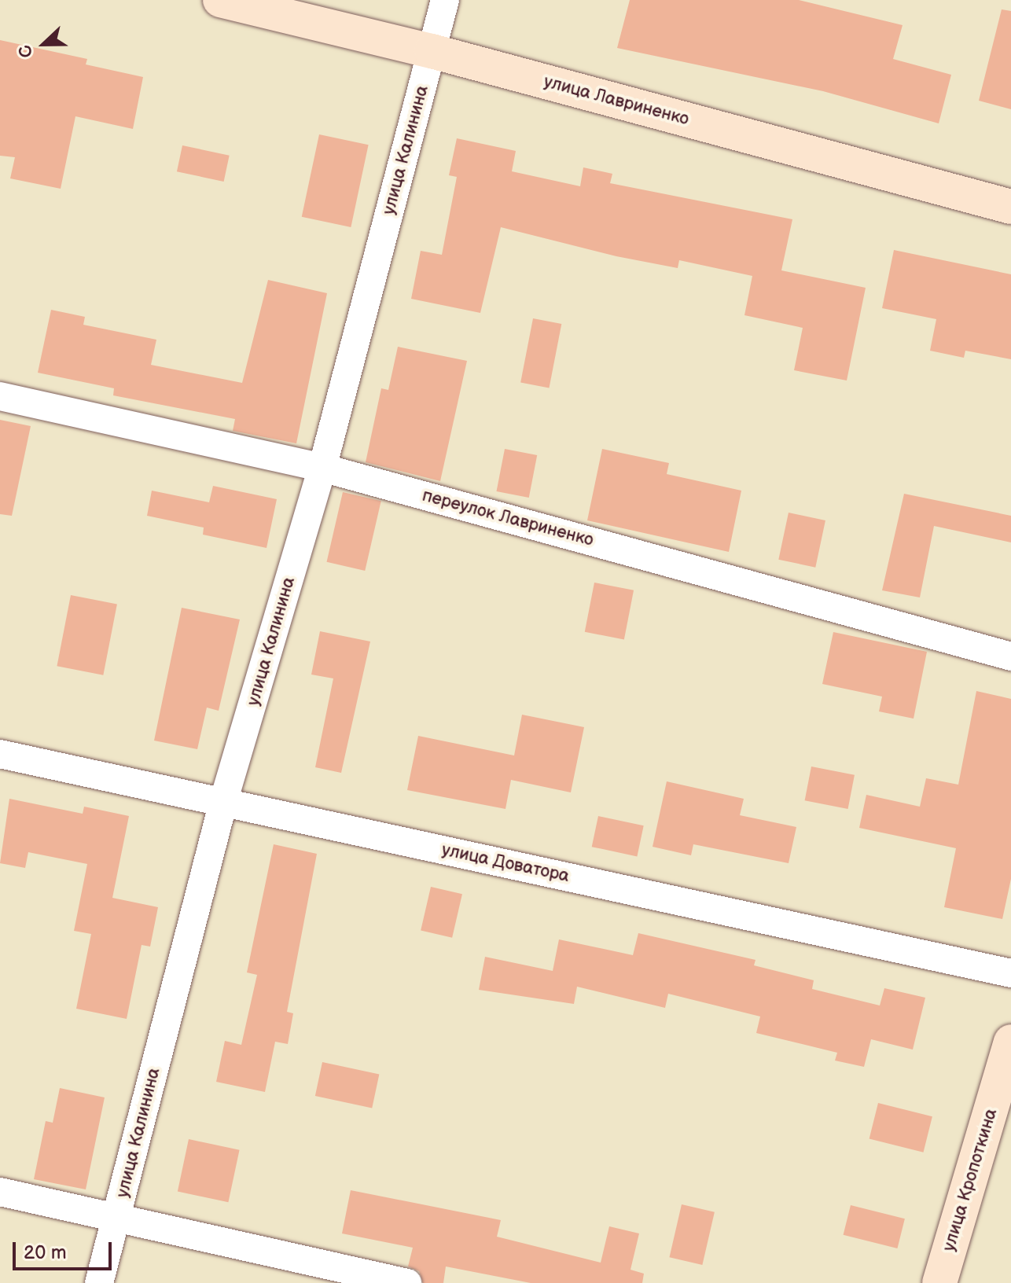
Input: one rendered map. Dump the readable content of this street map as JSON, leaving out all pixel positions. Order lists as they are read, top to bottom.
{
  "streets": {
    "main road": ["улица Лавриненко", "улица Кропоткина"],
    "street": ["улица Калинина", "переулок Лавриненко", "улица Доватора"]
  },
  "crossings": [
    ["улица Лавриненко", "улица Калинина"],
    ["улица Калинина", "переулок Лавриненко"],
    ["улица Калинина", "улица Доватора"]
  ],
  "scale_bar": "20 m",
  "north": "left"
}
